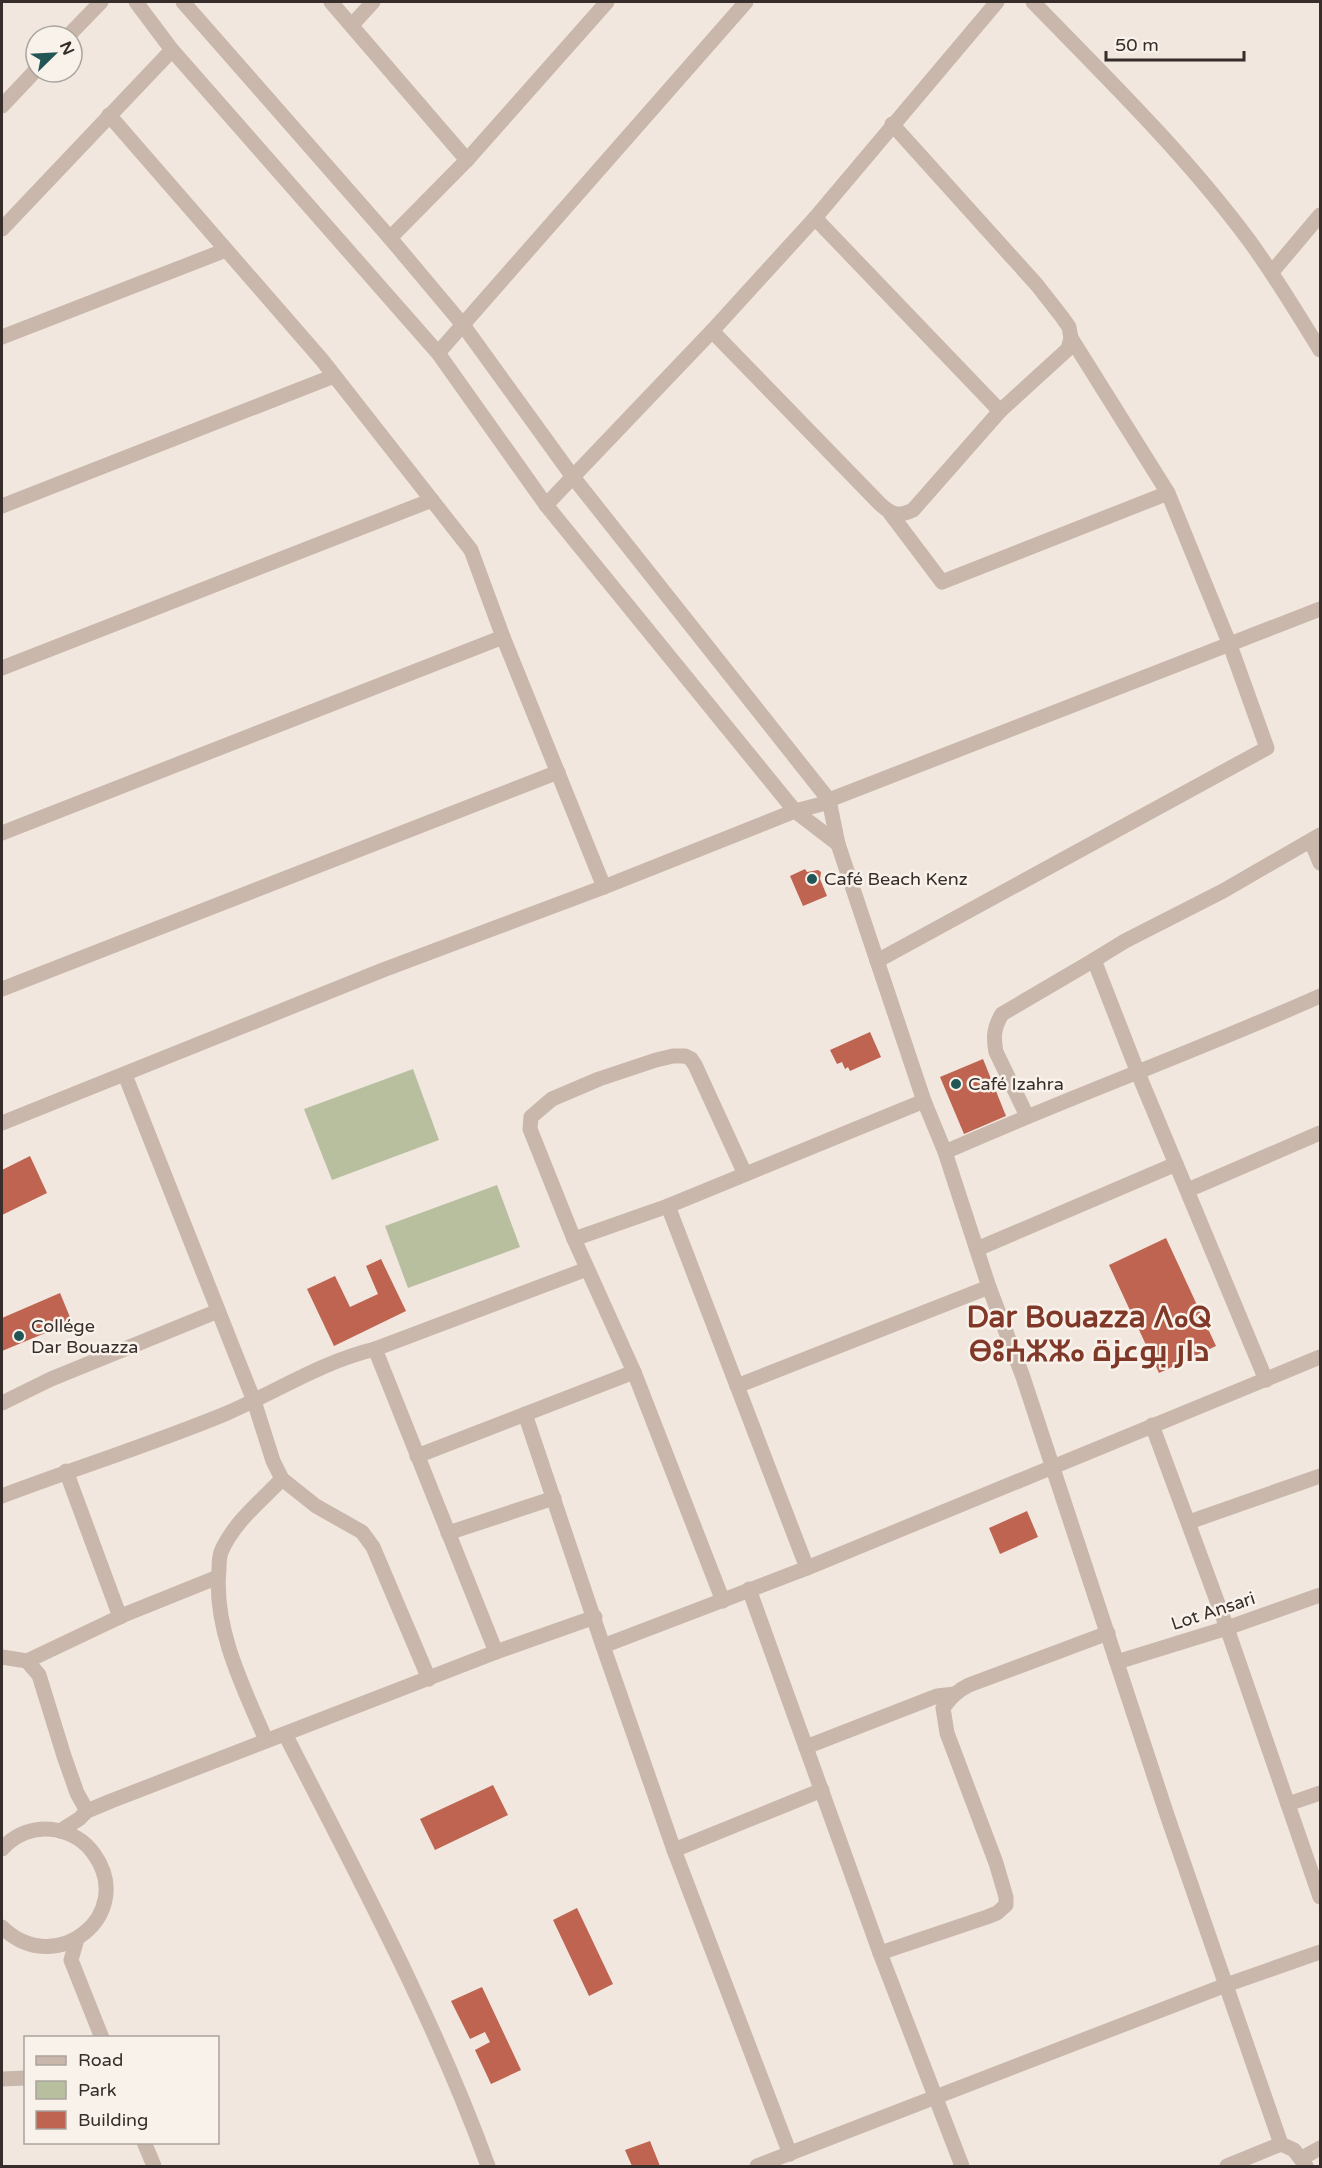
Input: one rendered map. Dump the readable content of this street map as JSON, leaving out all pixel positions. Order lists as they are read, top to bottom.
{
  "streets": {
    "street": ["Lot Ansari"]
  },
  "districts": ["Dar Bouazza ⴷⴰⵕ ⴱⵓⵄⵣⵣⴰ دار بوعزة"],
  "places": ["Café Beach Kenz", "Café Izahra", "Collége Dar Bouazza"],
  "legend": ["Road", "Park", "Building"],
  "scale_bar": "50 m",
  "north": "top right"
}
